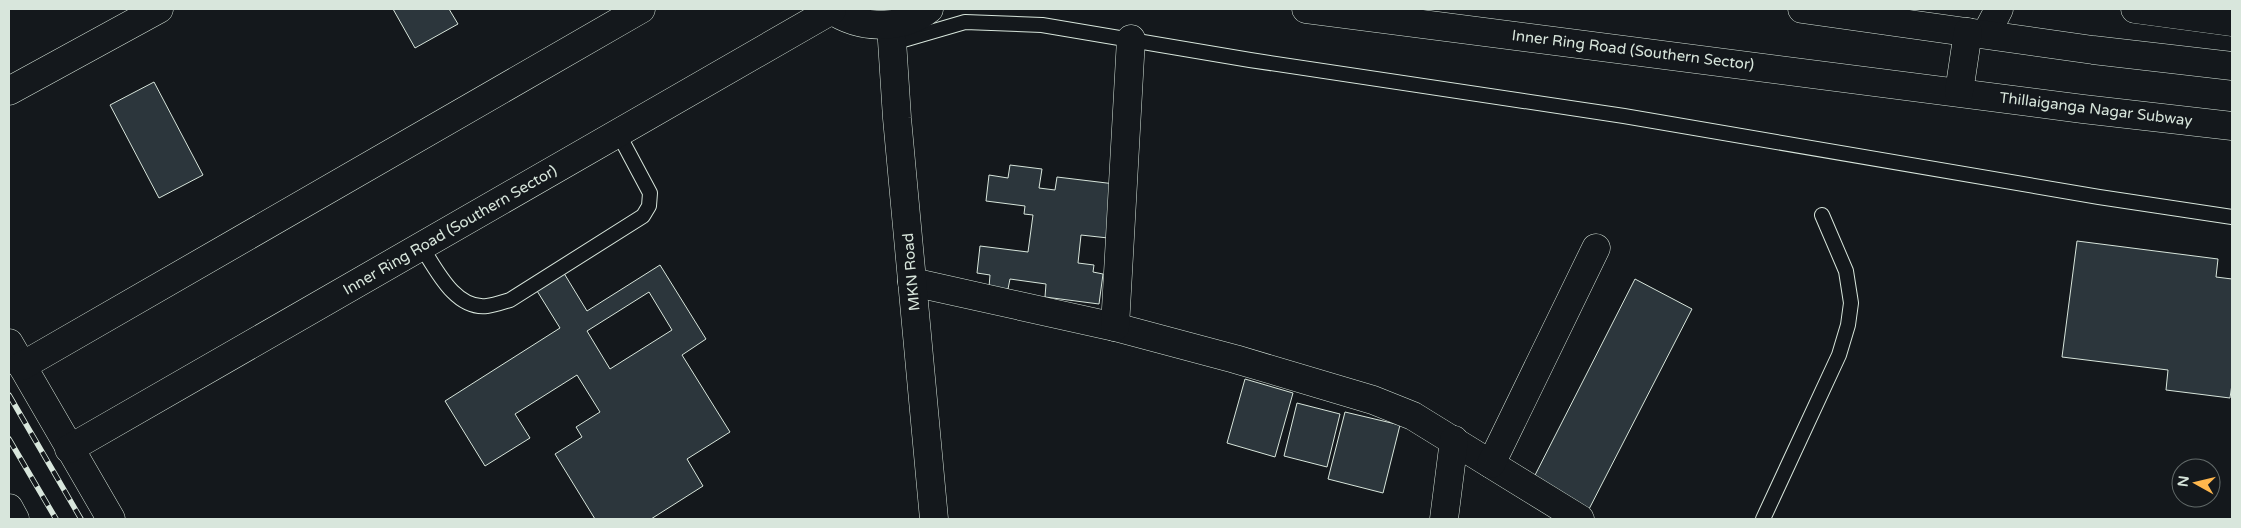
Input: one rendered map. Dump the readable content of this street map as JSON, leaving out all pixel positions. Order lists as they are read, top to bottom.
{
  "streets": {
    "main road": ["Inner Ring Road (Southern Sector)", "Thillaiganga Nagar Subway", "MKN Road"]
  },
  "crossings": [
    ["Inner Ring Road (Southern Sector)", "Thillaiganga Nagar Subway"],
    ["Inner Ring Road (Southern Sector)", "MKN Road"]
  ],
  "north": "left"
}
